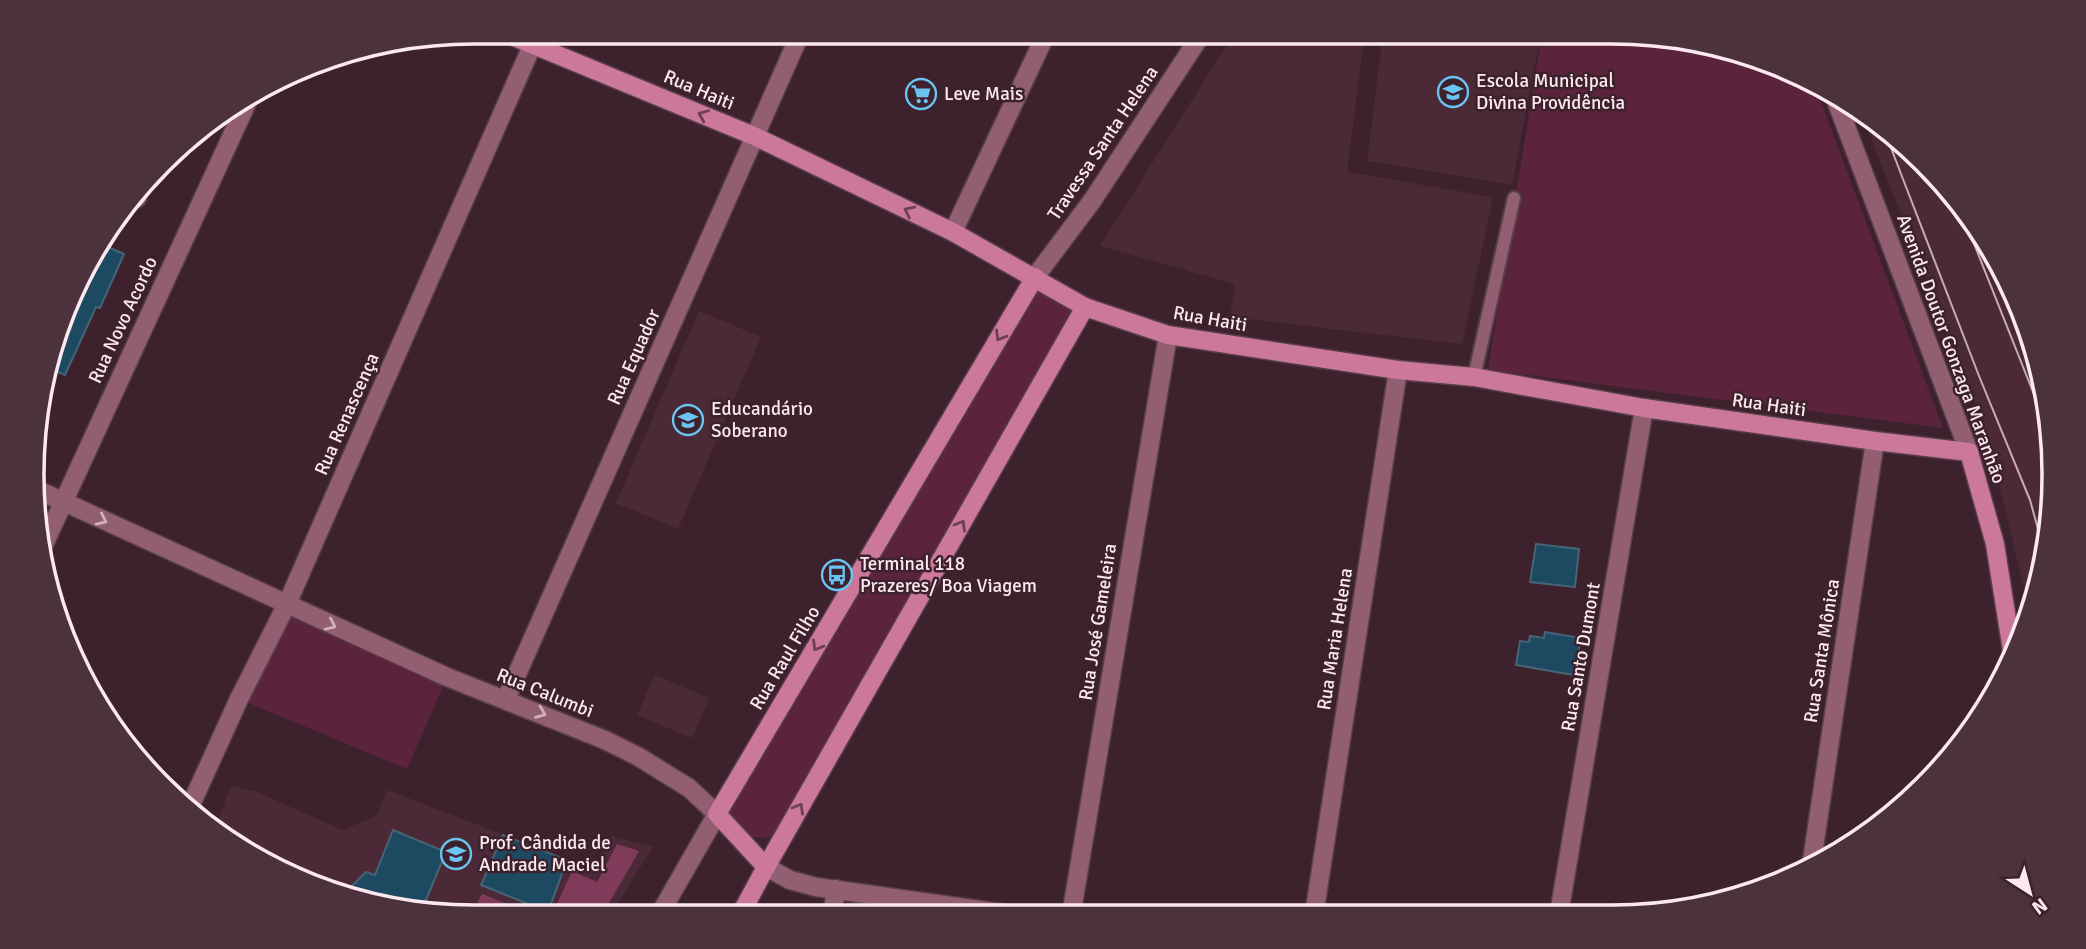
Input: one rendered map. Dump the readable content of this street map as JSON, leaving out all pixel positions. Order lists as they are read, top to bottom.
{
  "streets": {
    "street": [
      "Rua Haiti",
      "Travessa Santa Helena",
      "Rua Novo Acordo",
      "Avenida Doutor Gonzaga Maranhão",
      "Rua Equador",
      "Rua Renascença",
      "Rua José Gameleira",
      "Rua Maria Helena",
      "Rua Santa Mônica",
      "Rua Santo Dumont",
      "Rua Raul Filho",
      "Rua Calumbi"
    ]
  },
  "crossings": [
    ["Rua Haiti", "Travessa Santa Helena"],
    ["Rua Haiti", "Avenida Doutor Gonzaga Maranhão"],
    ["Rua Haiti", "Rua Equador"],
    ["Rua Haiti", "Rua José Gameleira"],
    ["Rua Haiti", "Rua Maria Helena"],
    ["Rua Haiti", "Rua Santa Mônica"],
    ["Rua Haiti", "Rua Santo Dumont"],
    ["Rua Haiti", "Rua Raul Filho"],
    ["Travessa Santa Helena", "Rua Raul Filho"],
    ["Rua Novo Acordo", "Rua Calumbi"],
    ["Rua Equador", "Rua Calumbi"],
    ["Rua Renascença", "Rua Calumbi"],
    ["Rua Raul Filho", "Rua Calumbi"]
  ],
  "one_way": ["Rua Calumbi"],
  "places": {
    "school or university": ["Escola Municipal Divina Providência", "Educandário Soberano", "Prof. Cândida de Andrade Maciel"],
    "supermarket": ["Leve Mais"],
    "bus stop": ["Terminal 118 Prazeres/ Boa Viagem"]
  },
  "north": "bottom right"
}
